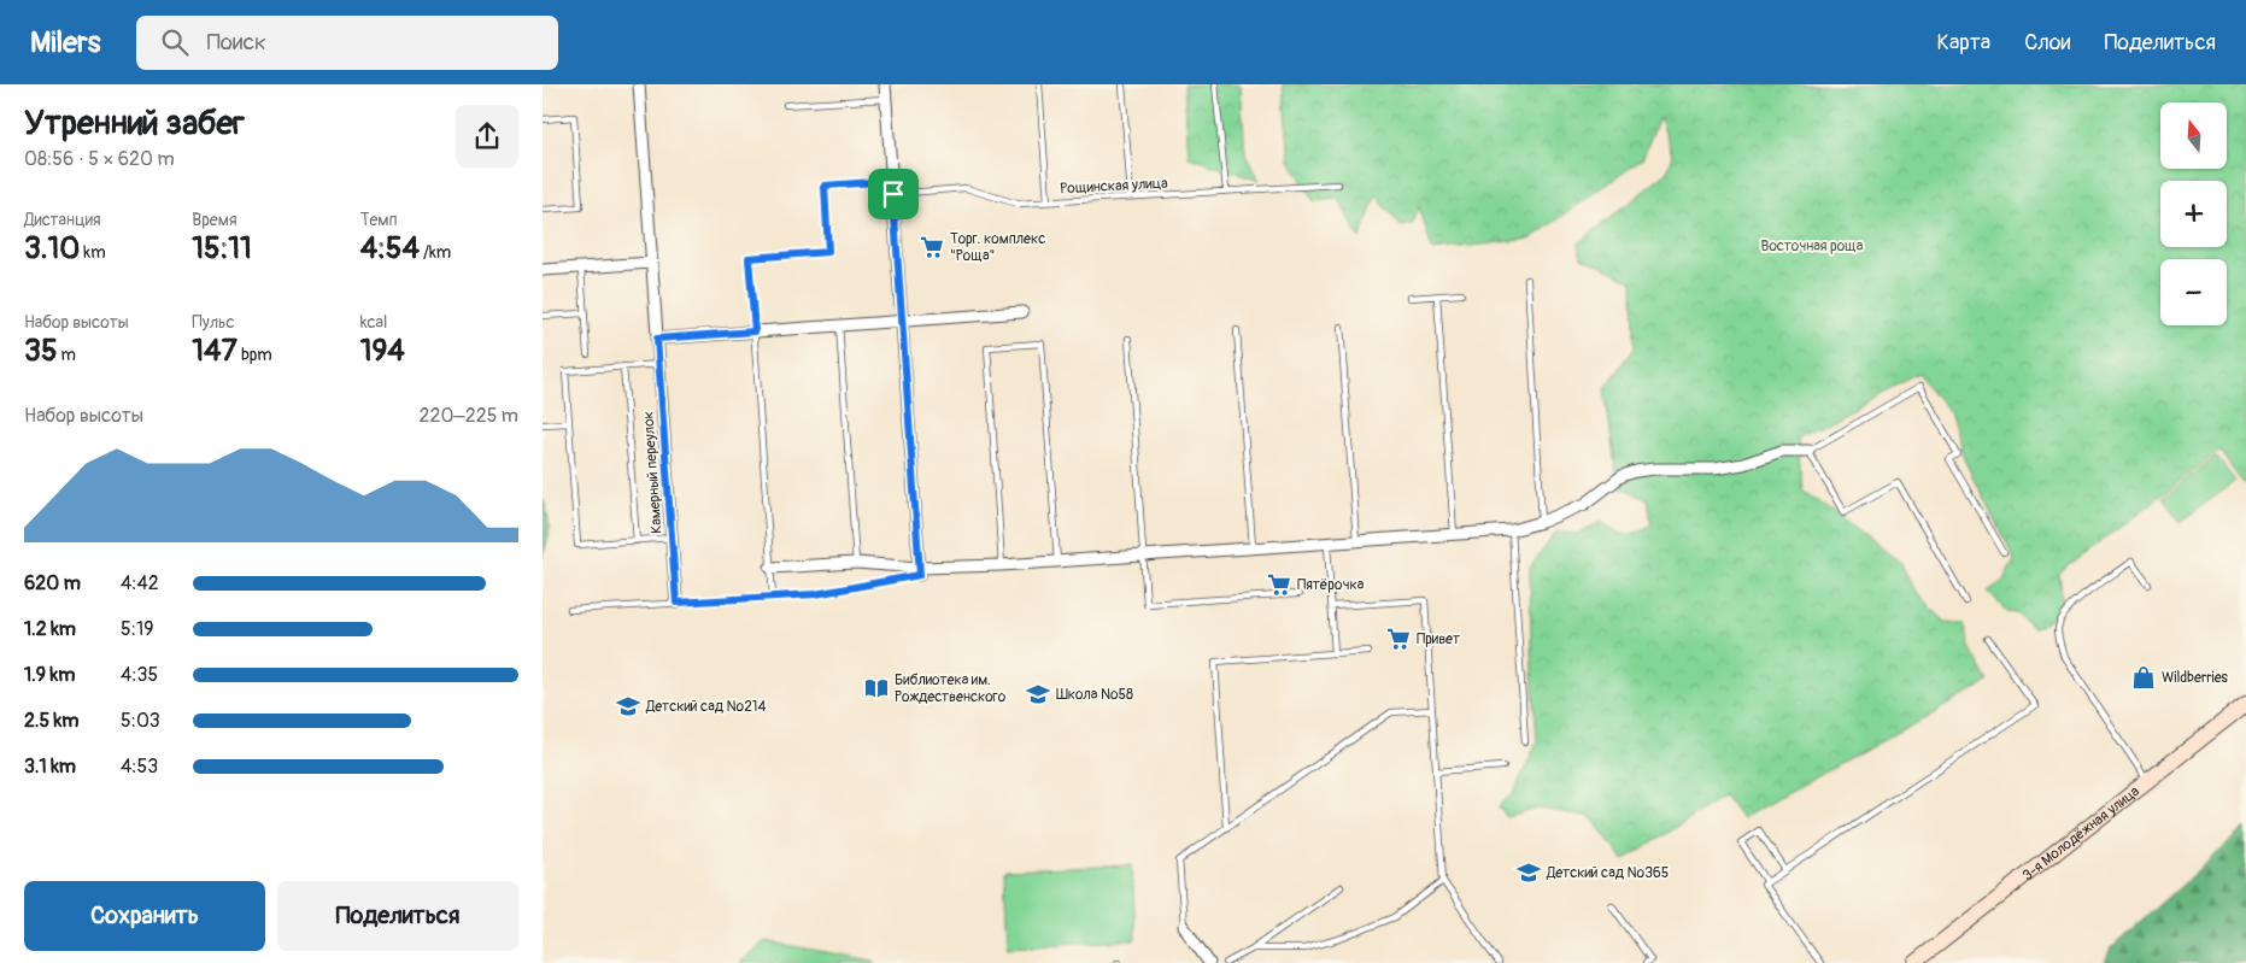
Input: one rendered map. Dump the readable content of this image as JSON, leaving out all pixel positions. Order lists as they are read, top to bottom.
{
  "streets": {
    "main road": ["3-я Молодёжная улица"],
    "street": ["Камерный переулок"],
    "lane": ["Рощинская улица"]
  },
  "parks": ["Восточная роща"],
  "places": {
    "supermarket": ["Торг. комплекс \"Роща\"", "Пятёрочка", "Привет"],
    "shop": ["Wildberries"],
    "library": ["Библиотека им. Рождественского"],
    "school or university": ["Школа №58", "Детский сад №214", "Детский сад №365"]
  },
  "north": "top",
  "page": {
    "header": "Milers",
    "search": "Поиск",
    "nav": ["Карта", "Слои", "Поделиться"],
    "heading": ["Утренний забег", "08:56 · 5 × 620 m"],
    "map_buttons": ["+", "−"],
    "stats": [
      ["Дистанция", "3.10 km"],
      ["Время", "15:11"],
      ["Темп", "4:54 /km"],
      ["Набор высоты", "35 m"],
      ["Пульс", "147 bpm"],
      ["kcal", "194"]
    ],
    "chart": ["Набор высоты", "220–225 m"],
    "list": [
      {
        "name": "620 m",
        "note": "4:42"
      },
      {
        "name": "1.2 km",
        "note": "5:19"
      },
      {
        "name": "1.9 km",
        "note": "4:35"
      },
      {
        "name": "2.5 km",
        "note": "5:03"
      },
      {
        "name": "3.1 km",
        "note": "4:53"
      }
    ],
    "buttons": ["Сохранить", "Поделиться"]
  }
}
